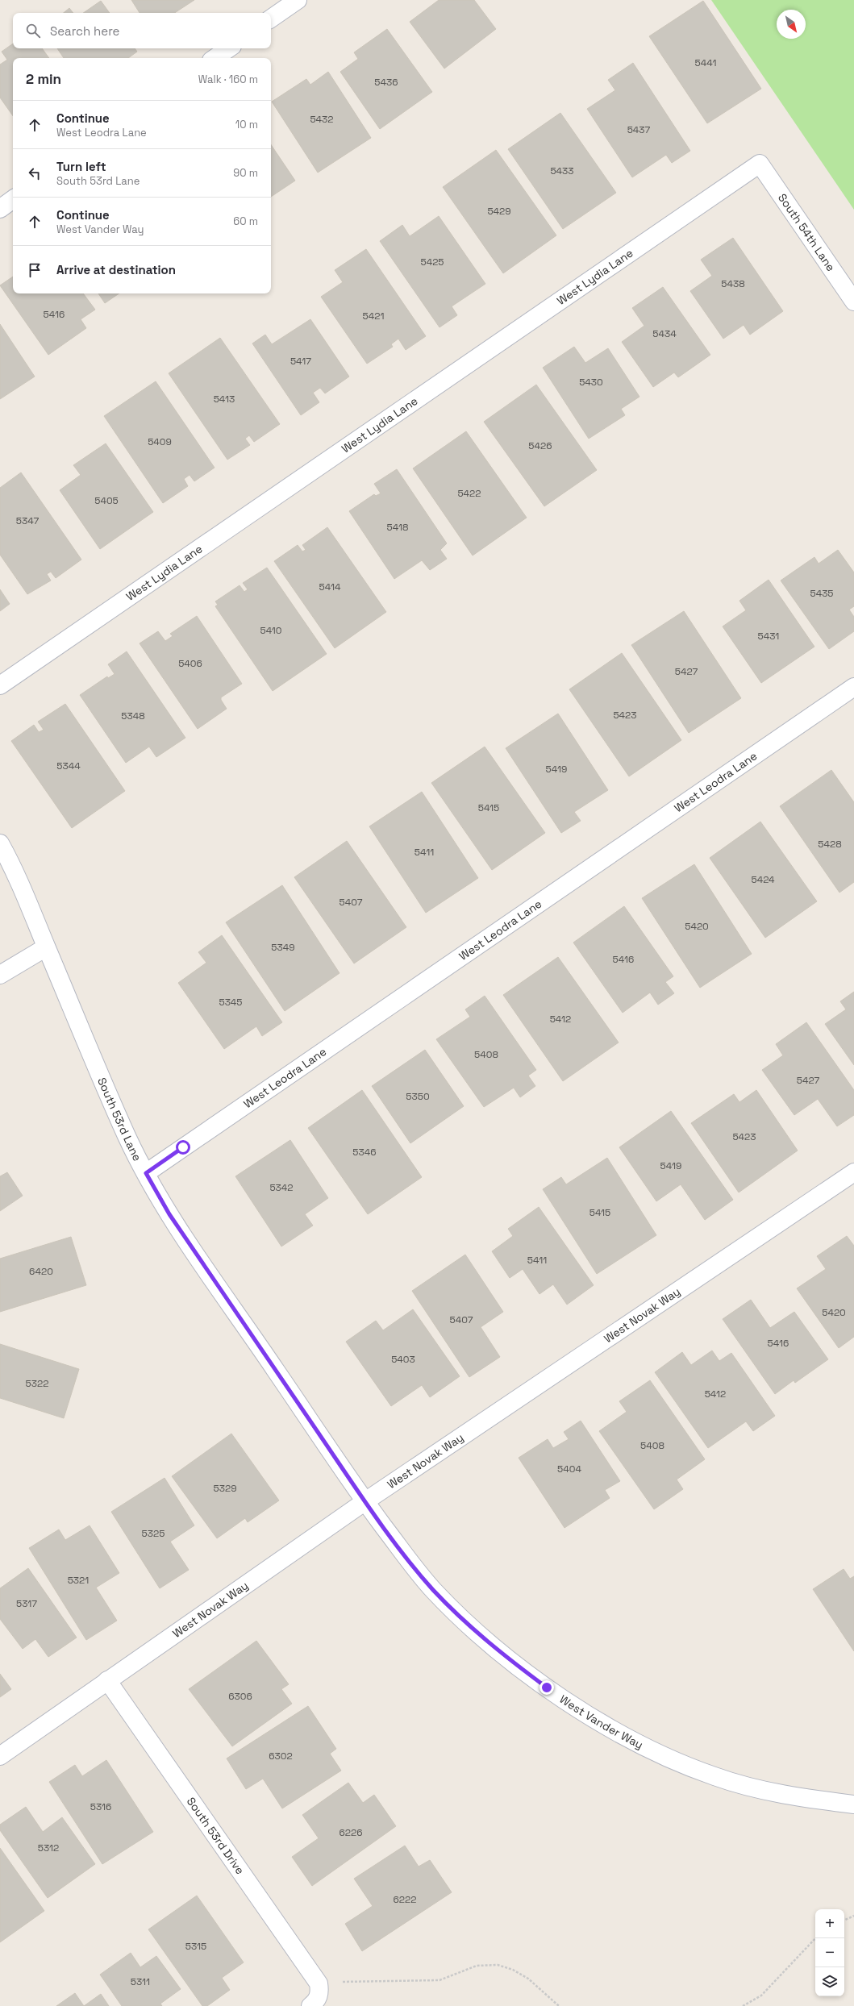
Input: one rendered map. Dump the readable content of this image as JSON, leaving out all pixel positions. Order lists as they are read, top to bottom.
{
  "streets": {
    "street": [
      "South 54th Lane",
      "West Lydia Lane",
      "West Leodra Lane",
      "South 53rd Lane",
      "West Novak Way",
      "West Vander Way",
      "South 53rd Drive"
    ]
  },
  "crossings": [
    ["South 54th Lane", "West Lydia Lane"],
    ["West Leodra Lane", "South 53rd Lane"],
    ["South 53rd Lane", "West Novak Way"],
    ["South 53rd Lane", "West Vander Way"],
    ["West Novak Way", "West Vander Way"],
    ["West Novak Way", "South 53rd Drive"]
  ],
  "house_numbers": [
    "5441",
    "5436",
    "5432",
    "5437",
    "5433",
    "5429",
    "5425",
    "5438",
    "5416",
    "5421",
    "5434",
    "5417",
    "5430",
    "5413",
    "5409",
    "5426",
    "5422",
    "5405",
    "5347",
    "5418",
    "5414",
    "5435",
    "5410",
    "5431",
    "5406",
    "5427",
    "5423",
    "5348",
    "5344",
    "5419",
    "5415",
    "5428",
    "5411",
    "5424",
    "5407",
    "5420",
    "5349",
    "5416",
    "5345",
    "5412",
    "5408",
    "5427",
    "5350",
    "5423",
    "5346",
    "5419",
    "5342",
    "5415",
    "5411",
    "6420",
    "5420",
    "5407",
    "5416",
    "5403",
    "5322",
    "5412",
    "5408",
    "5404",
    "5329",
    "5325",
    "5321",
    "5317",
    "6306",
    "6302",
    "5316",
    "6226",
    "5312",
    "6222",
    "5315",
    "5311"
  ],
  "north": "bottom right",
  "page": {
    "search": "Search here",
    "heading": ["2 min", "Walk · 160 m"],
    "list": [
      ["Continue", "West Leodra Lane", "10 m"],
      ["Turn left", "South 53rd Lane", "90 m"],
      ["Continue", "West Vander Way", "60 m"],
      "Arrive at destination"
    ],
    "map_buttons": ["+", "−"]
  }
}
